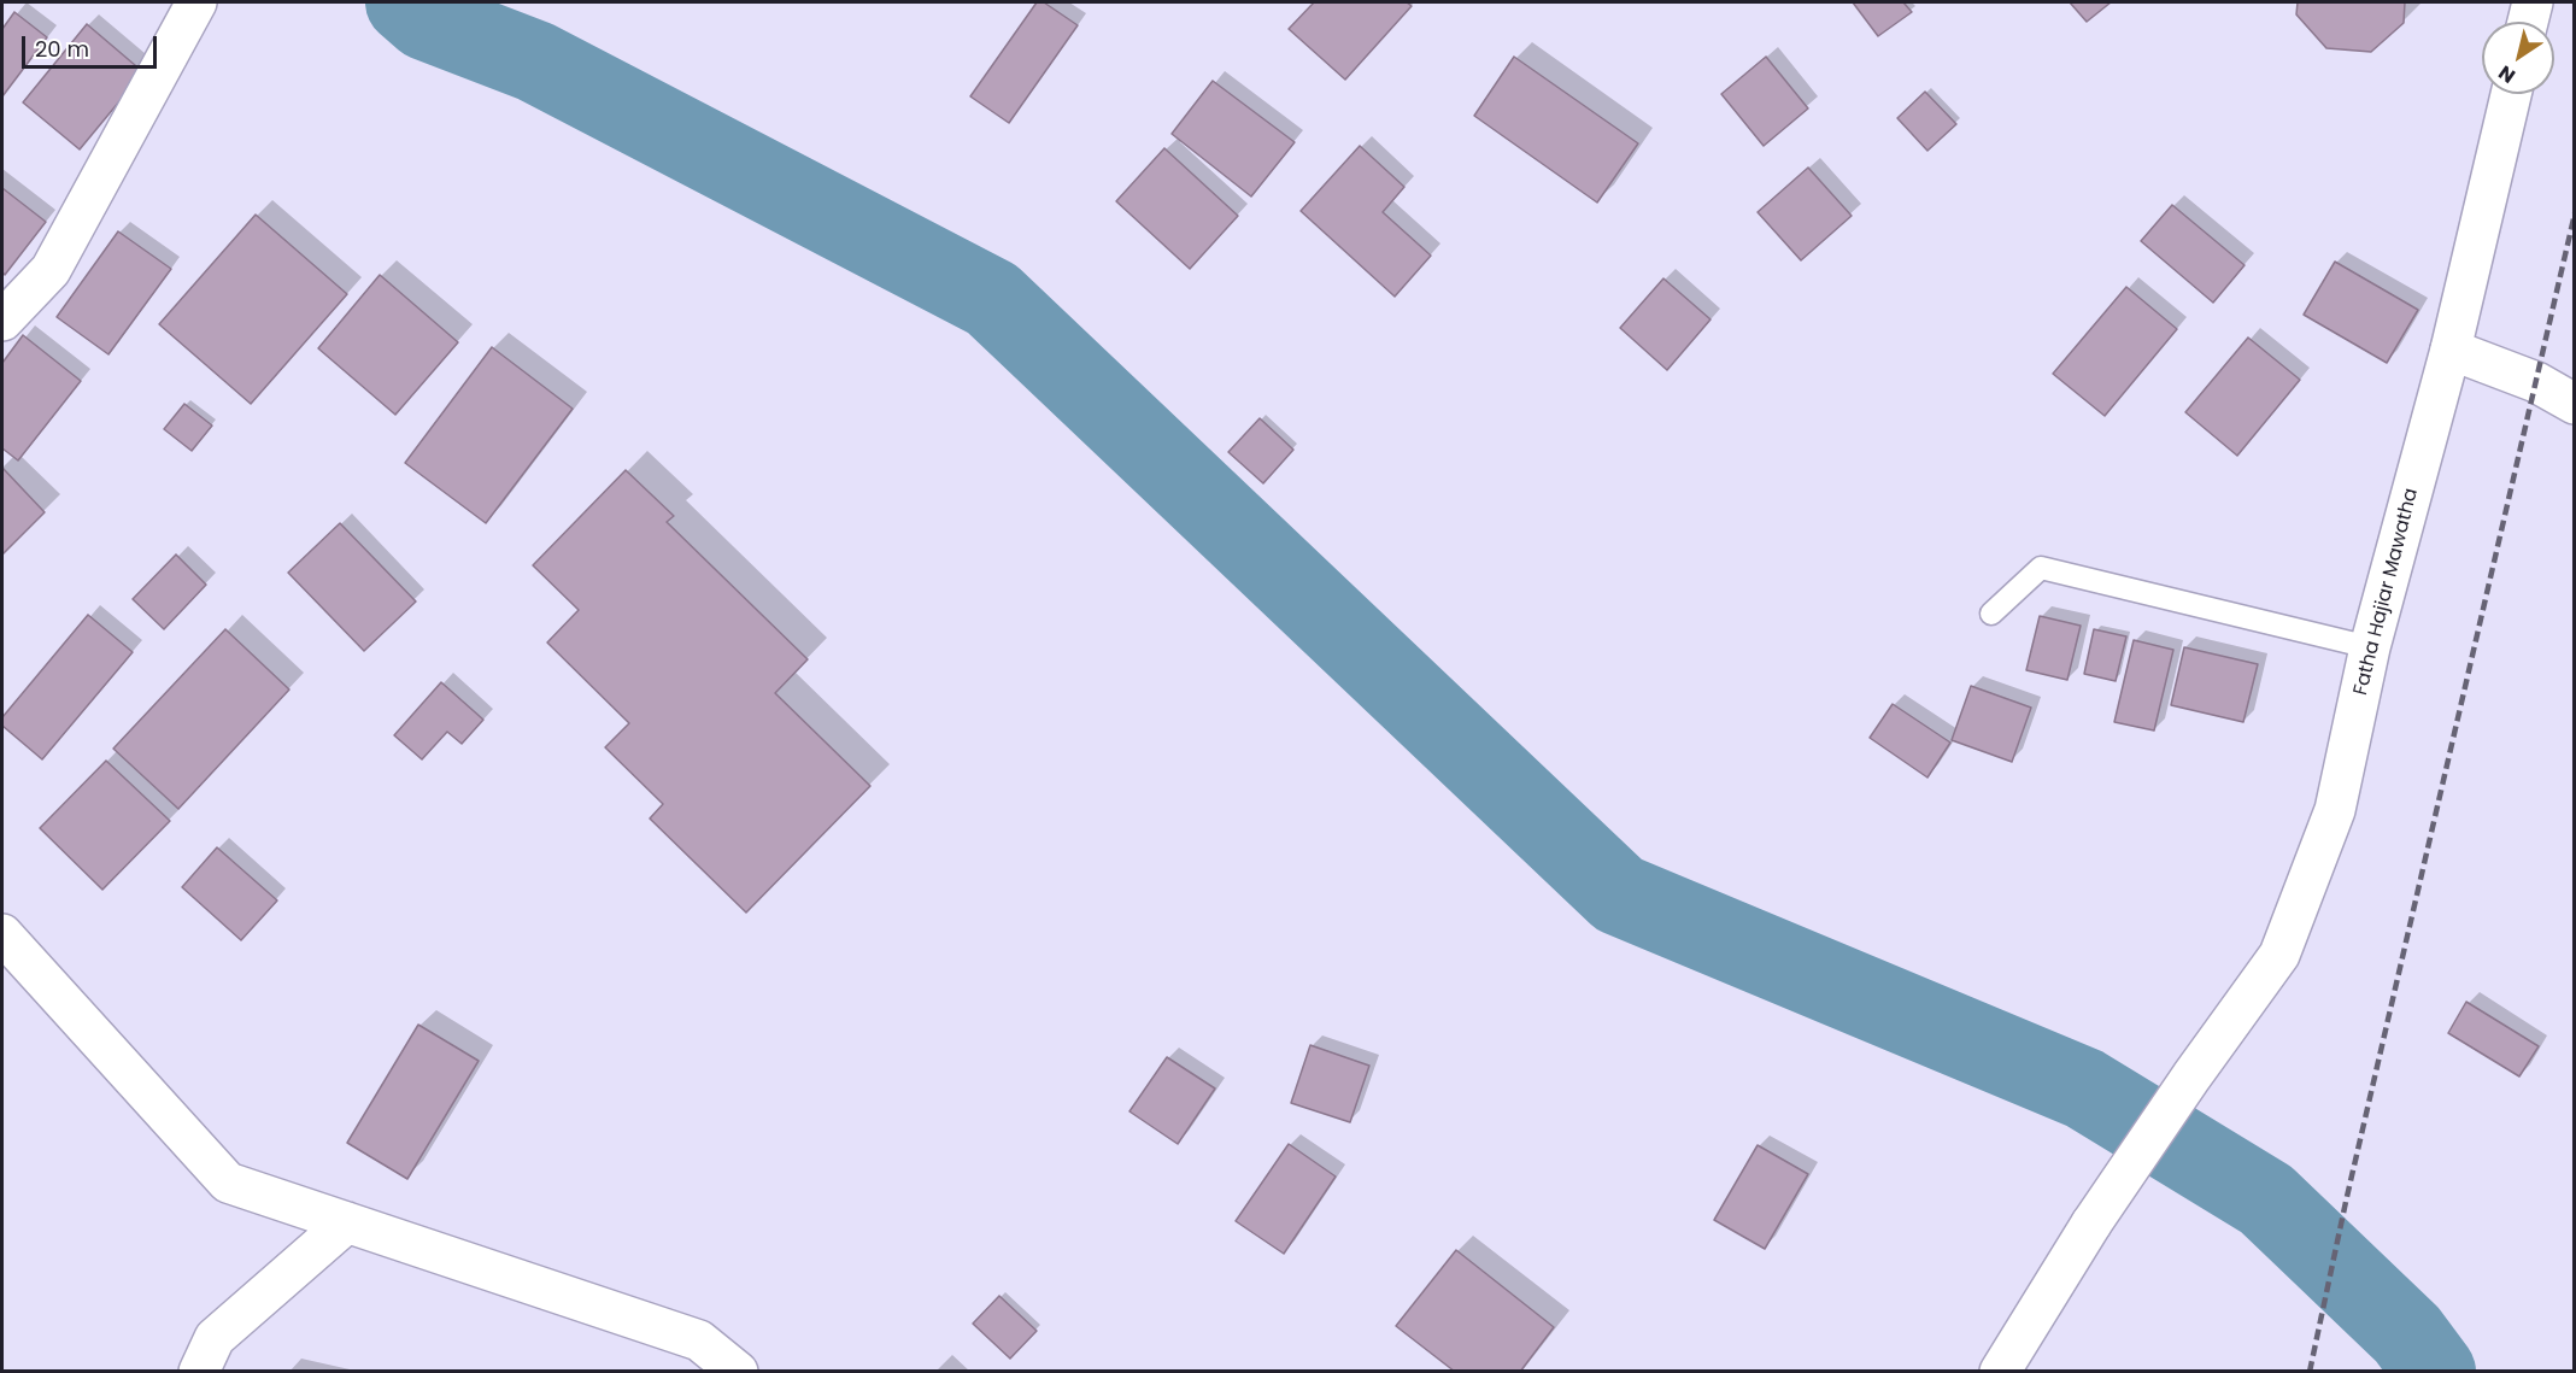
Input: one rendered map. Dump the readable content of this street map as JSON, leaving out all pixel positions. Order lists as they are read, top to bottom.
{
  "streets": {
    "street": ["Fatha Hajiar Mawatha"]
  },
  "scale_bar": "20 m",
  "north": "bottom left"
}
